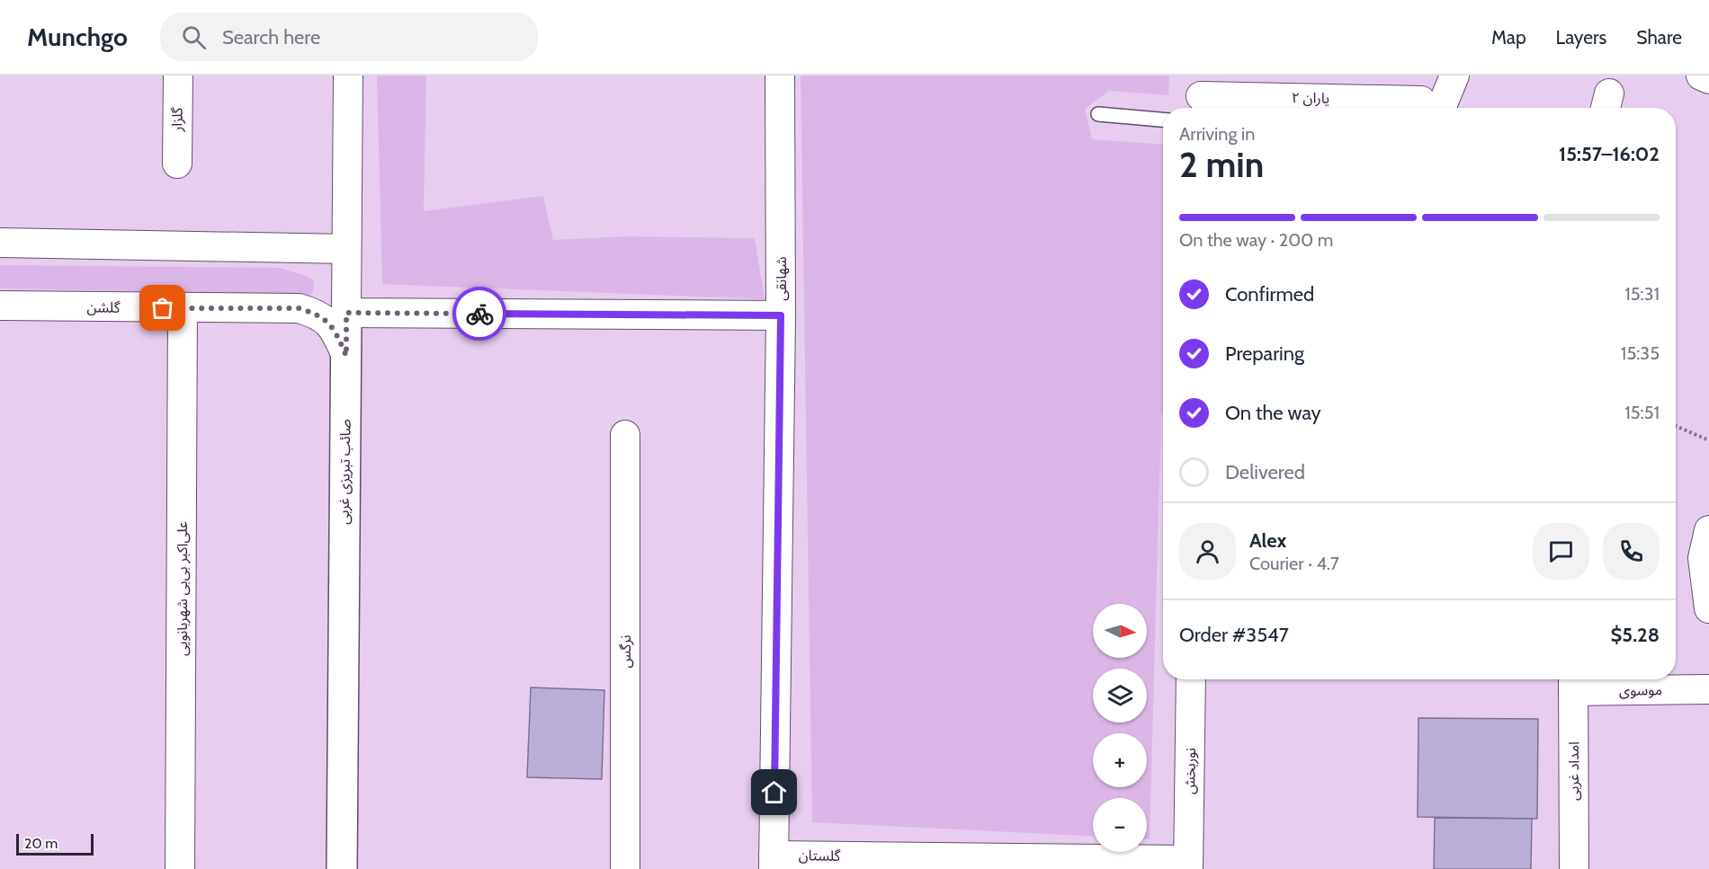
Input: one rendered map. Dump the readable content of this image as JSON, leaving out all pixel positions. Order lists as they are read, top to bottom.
{
  "streets": {
    "street": [
      "یاران ٢",
      "گلزار",
      "شهانقی",
      "گلشن",
      "صائب تبریزی غربی",
      "علی‌اکبر بی‌بی شهربانویی",
      "نرگس",
      "موسوی",
      "نوربخش",
      "امداد غربی",
      "گلستان"
    ]
  },
  "crossings": [
    ["شهانقی", "گلستان"],
    ["گلشن", "صائب تبریزی غربی"],
    ["گلشن", "علی‌اکبر بی‌بی شهربانویی"],
    ["موسوی", "امداد غربی"],
    ["نوربخش", "گلستان"]
  ],
  "scale_bar": "20 m",
  "north": "right",
  "page": {
    "header": "Munchgo",
    "search": "Search here",
    "nav": ["Map", "Layers", "Share"],
    "heading": ["2 min", "Arriving in", "15:57–16:02"],
    "panel": [
      "Alex",
      "Courier · 4.7",
      "Order #3547",
      "$5.28"
    ],
    "bar": "On the way · 200 m",
    "list": [
      ["Confirmed", "15:31"],
      ["Preparing", "15:35"],
      ["On the way", "15:51"],
      "Delivered"
    ],
    "map_buttons": ["+", "−"],
    "scale": "20 m"
  }
}
